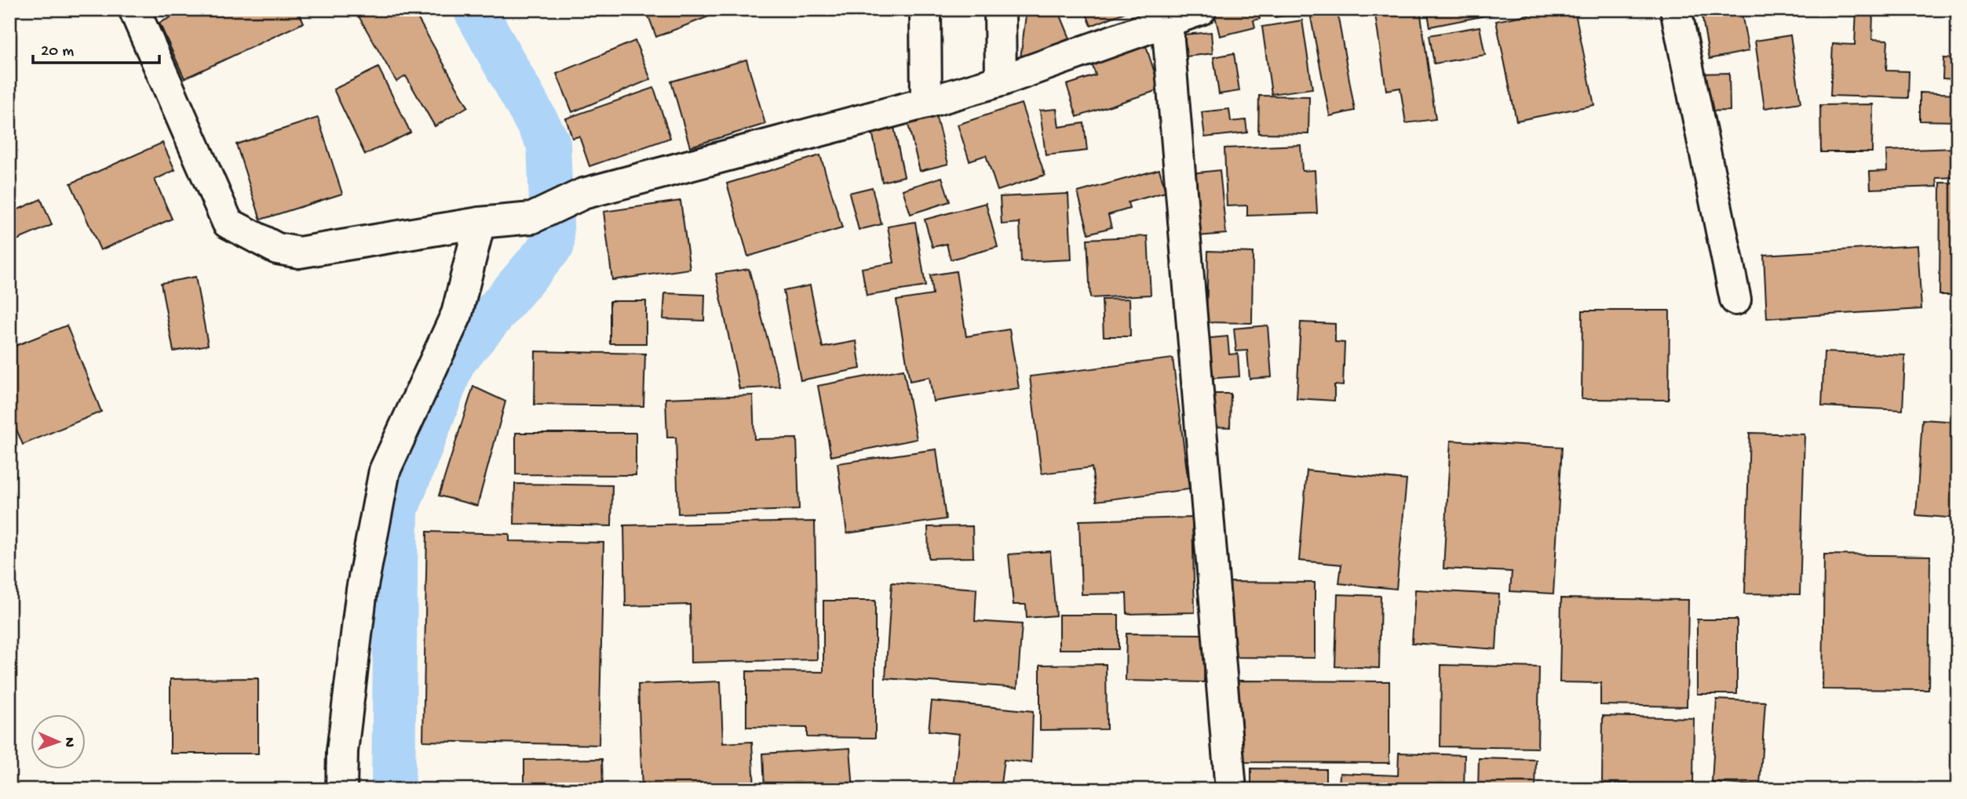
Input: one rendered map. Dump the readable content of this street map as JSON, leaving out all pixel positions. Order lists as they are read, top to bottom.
{
  "scale_bar": "20 m",
  "north": "right"
}
